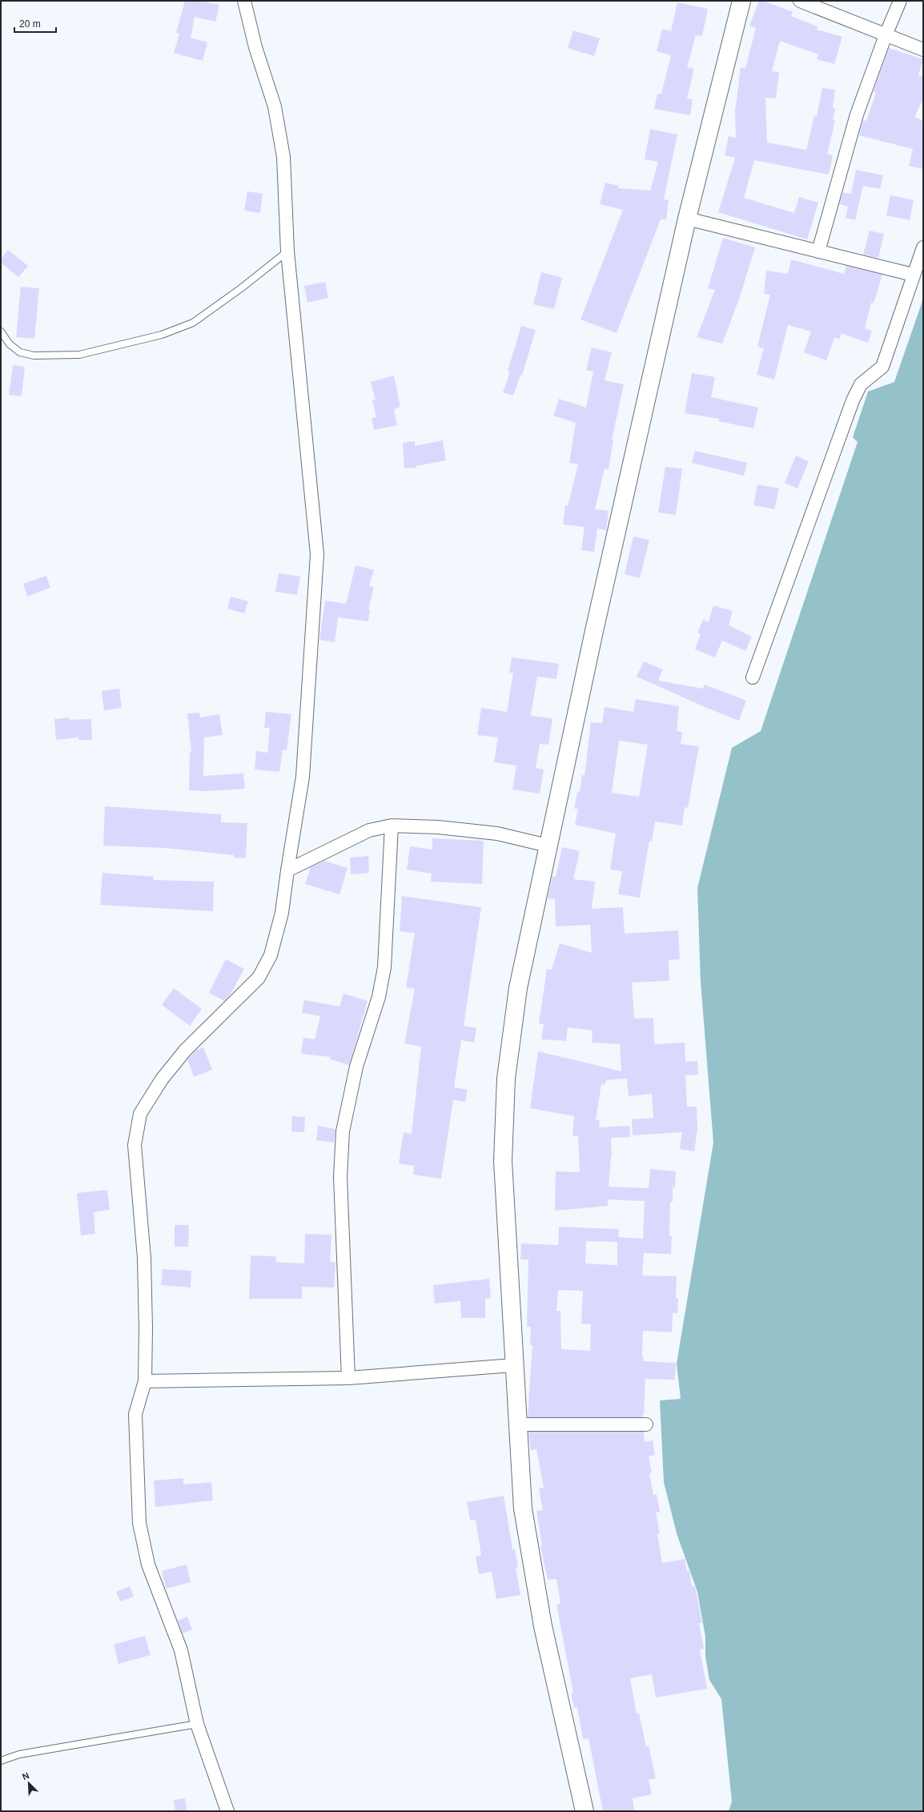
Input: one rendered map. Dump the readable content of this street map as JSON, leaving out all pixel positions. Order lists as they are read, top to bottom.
{
  "scale_bar": "20 m",
  "north": "top left"
}
